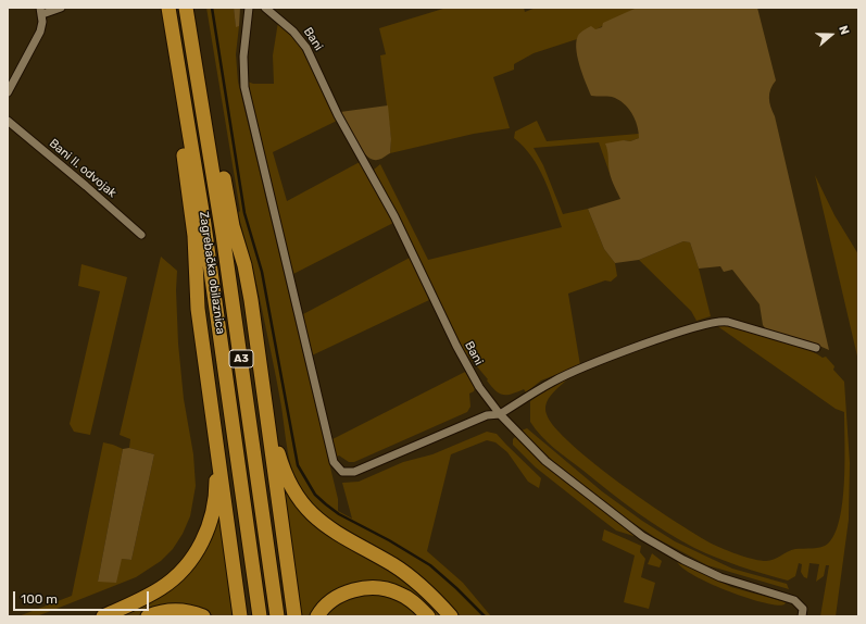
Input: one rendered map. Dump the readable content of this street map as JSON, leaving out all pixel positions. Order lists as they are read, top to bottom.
{
  "streets": {
    "highway": ["Zagrebačka obilaznica", "A3"],
    "street": ["Bani", "Bani II. odvojak"]
  },
  "scale_bar": "100 m",
  "north": "right"
}
